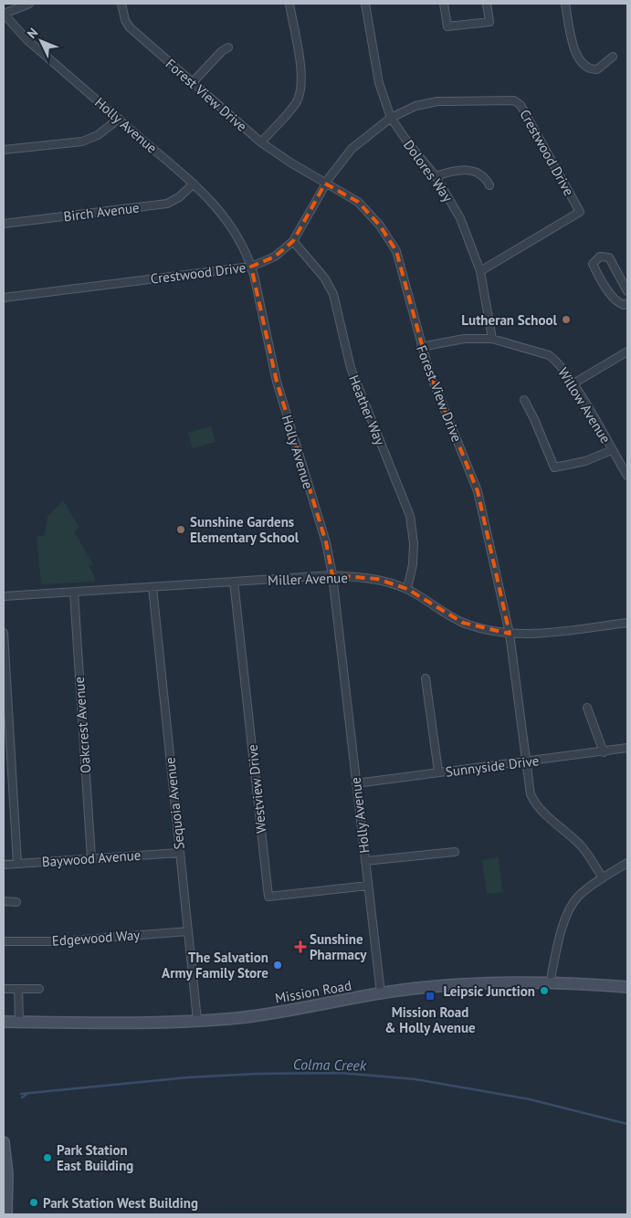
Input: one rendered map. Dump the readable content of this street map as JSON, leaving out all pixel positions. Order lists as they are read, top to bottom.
{
  "streets": {
    "main road": ["Mission Road"],
    "street": [
      "Forest View Drive",
      "Holly Avenue",
      "Crestwood Drive",
      "Dolores Way",
      "Birch Avenue",
      "Willow Avenue",
      "Heather Way",
      "Miller Avenue",
      "Oakcrest Avenue",
      "Sunnyside Drive",
      "Westview Drive",
      "Sequoia Avenue",
      "Baywood Avenue",
      "Edgewood Way"
    ]
  },
  "crossings": [
    ["Forest View Drive", "Crestwood Drive"],
    ["Forest View Drive", "Willow Avenue"],
    ["Forest View Drive", "Miller Avenue"],
    ["Forest View Drive", "Sunnyside Drive"],
    ["Holly Avenue", "Crestwood Drive"],
    ["Holly Avenue", "Birch Avenue"],
    ["Holly Avenue", "Miller Avenue"],
    ["Holly Avenue", "Sunnyside Drive"],
    ["Holly Avenue", "Westview Drive"],
    ["Holly Avenue", "Mission Road"],
    ["Crestwood Drive", "Dolores Way"],
    ["Crestwood Drive", "Heather Way"],
    ["Dolores Way", "Willow Avenue"],
    ["Heather Way", "Miller Avenue"],
    ["Miller Avenue", "Oakcrest Avenue"],
    ["Miller Avenue", "Westview Drive"],
    ["Miller Avenue", "Sequoia Avenue"],
    ["Oakcrest Avenue", "Baywood Avenue"],
    ["Sequoia Avenue", "Baywood Avenue"],
    ["Sequoia Avenue", "Edgewood Way"],
    ["Sequoia Avenue", "Mission Road"]
  ],
  "water": ["Colma Creek"],
  "places": {
    "other": [
      "Lutheran School",
      "Sunshine Gardens Elementary School",
      "The Salvation Army Family Store",
      "Leipsic Junction",
      "Park Station East Building",
      "Park Station West Building"
    ],
    "health": ["Sunshine Pharmacy"],
    "transit": ["Mission Road & Holly Avenue"]
  },
  "north": "top left"
}
